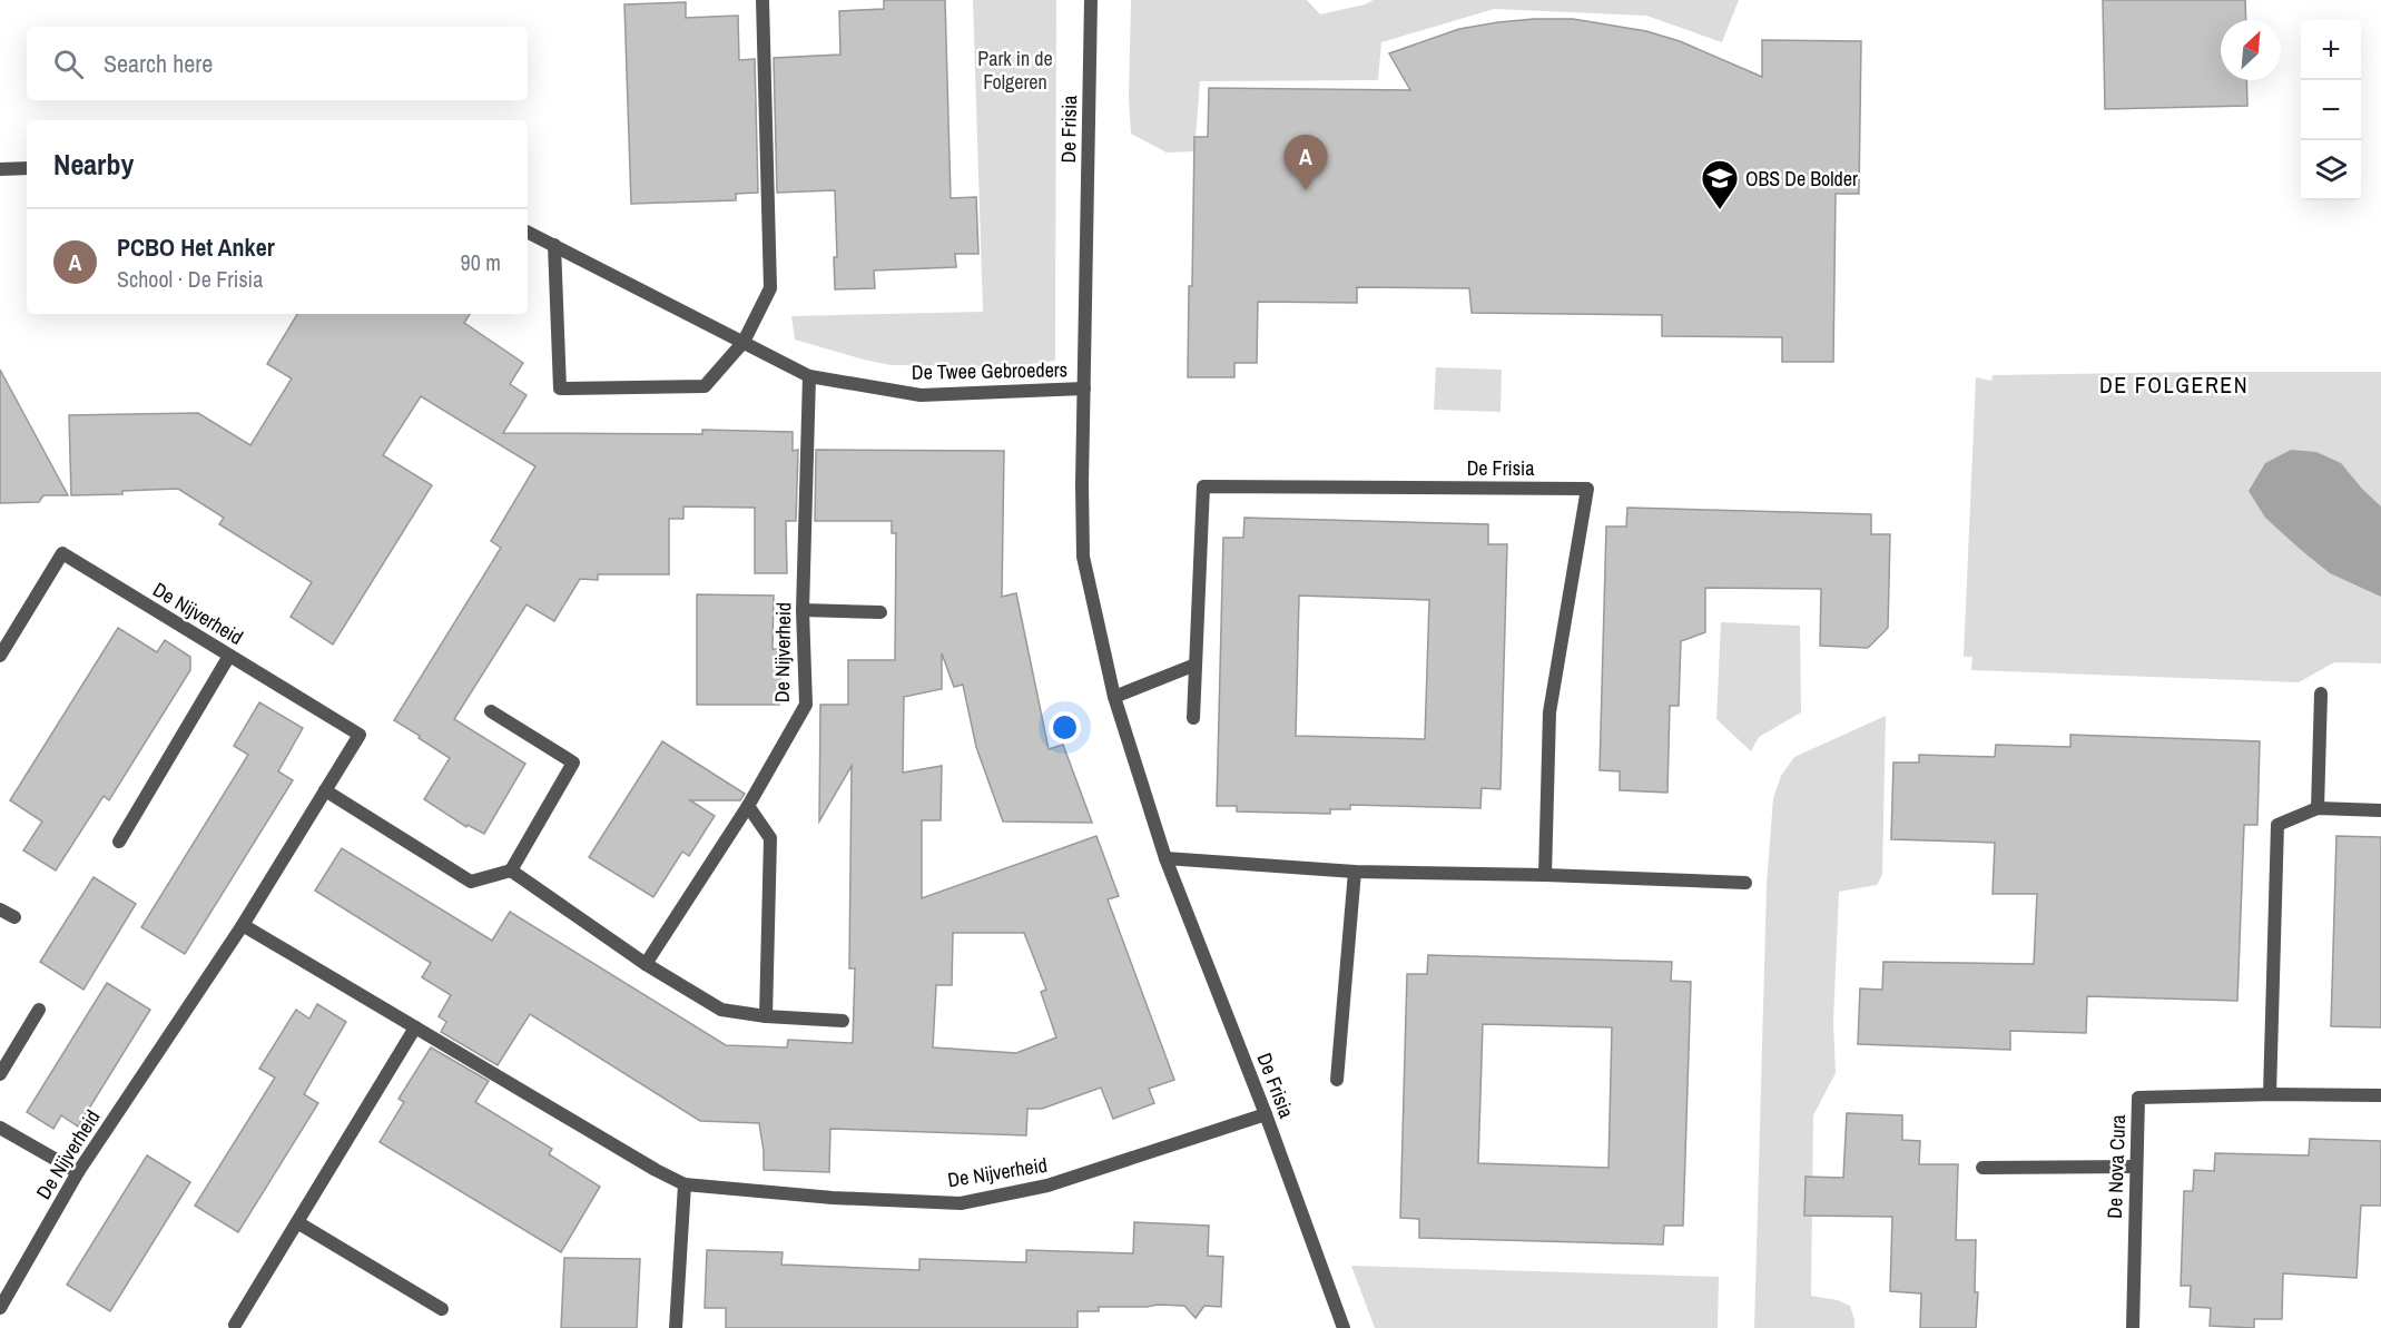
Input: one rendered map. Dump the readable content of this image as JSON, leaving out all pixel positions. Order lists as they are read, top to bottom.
{
  "streets": {
    "street": [
      "De Frisia",
      "De Twee Gebroeders",
      "De Nijverheid",
      "De Nova Cura"
    ]
  },
  "crossings": [
    ["De Frisia", "De Twee Gebroeders"],
    ["De Frisia", "De Nijverheid"],
    ["De Twee Gebroeders", "De Nijverheid"]
  ],
  "districts": ["DE FOLGEREN"],
  "parks": ["Park in de Folgeren"],
  "places": {
    "school or university": ["OBS De Bolder"]
  },
  "north": "top right",
  "page": {
    "map_buttons": ["+", "−"],
    "search": "Search here",
    "heading": "Nearby",
    "pins": "A",
    "list": [
      {
        "mark": "A",
        "name": "PCBO Het Anker",
        "note": "School · De Frisia",
        "value": "90 m"
      }
    ]
  }
}
